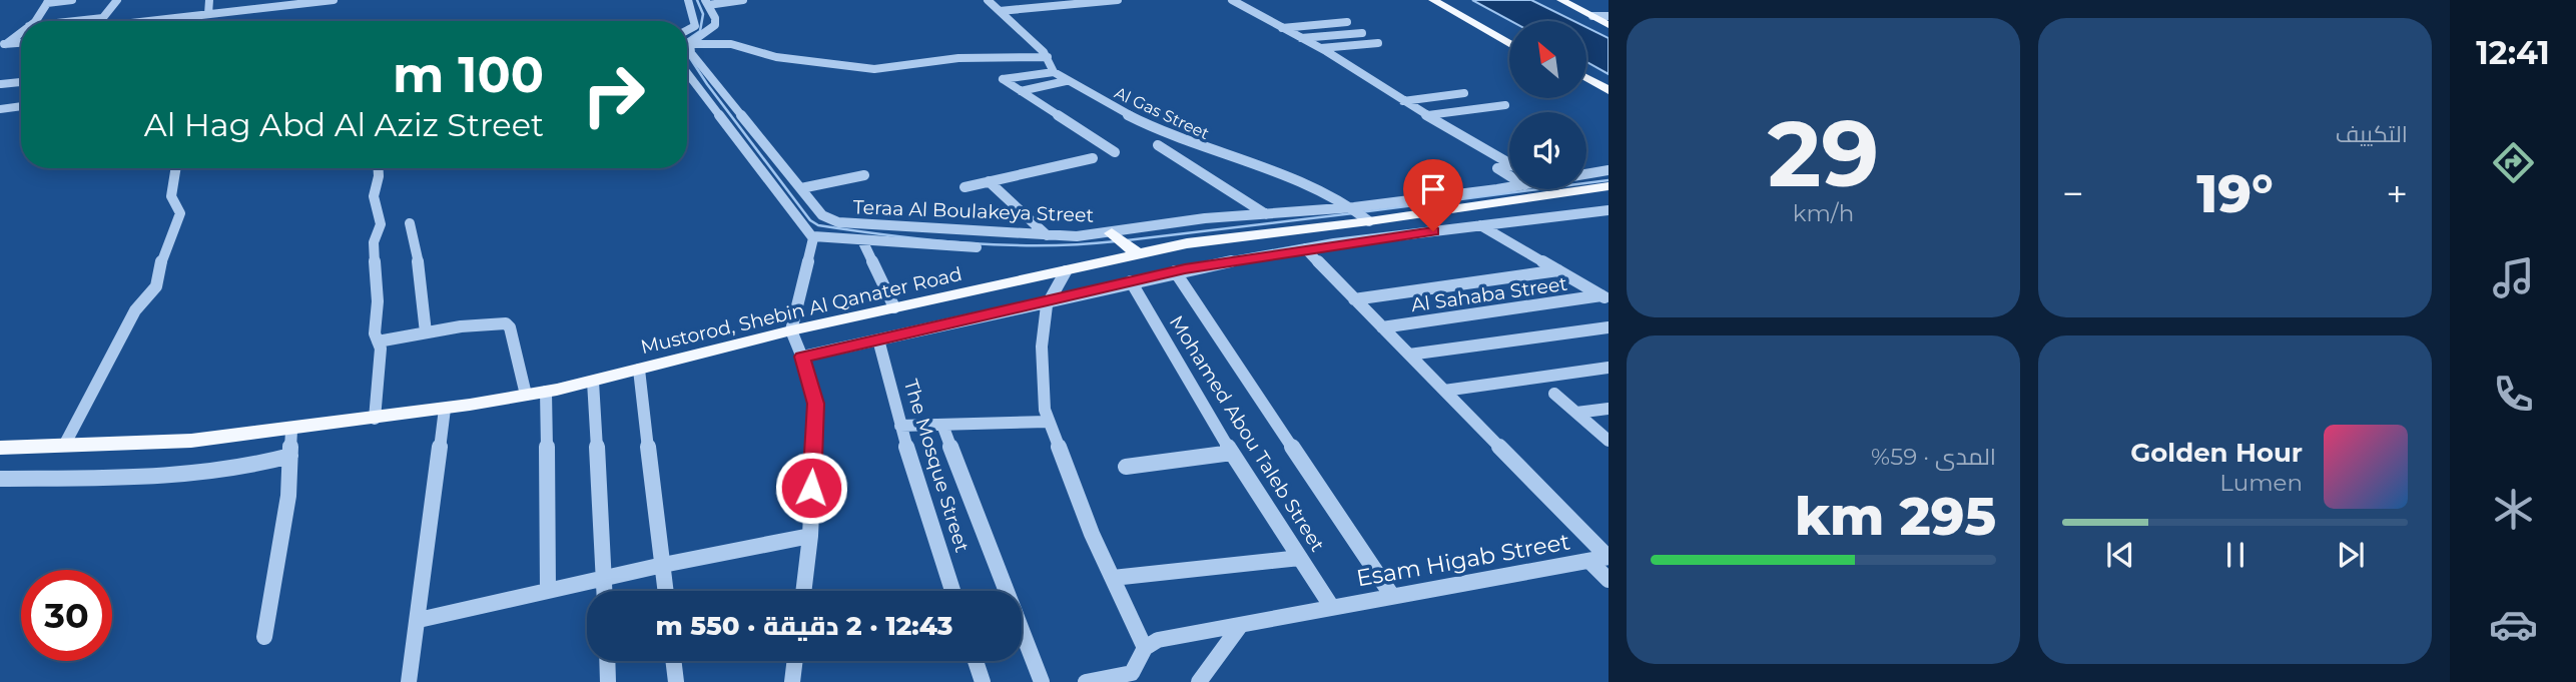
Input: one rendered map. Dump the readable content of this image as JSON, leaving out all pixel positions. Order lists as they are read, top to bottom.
{
  "streets": {
    "main road": ["Mustorod, Shebin Al Qanater Road"],
    "street": [
      "Al Gas Street",
      "Teraa Al Boulakeya Street",
      "Al Sahaba Street",
      "Mohamed Abou Taleb Street",
      "The Mosque Street",
      "Esam Higab Street"
    ]
  },
  "crossings": [
    ["Al Gas Street", "Teraa Al Boulakeya Street"],
    ["Al Gas Street", "Mustorod, Shebin Al Qanater Road"],
    ["Al Sahaba Street", "Esam Higab Street"],
    ["Mohamed Abou Taleb Street", "Esam Higab Street"]
  ],
  "north": "top left",
  "page": {
    "tabs": "12:41",
    "tile": [
      "التكييف",
      ["29", "km/h"],
      ["المدى · 59%", "295 km"]
    ],
    "turn": ["100 m", "Al Hag Abd Al Aziz Street"],
    "heat": ["−", "19°", "+"],
    "song": ["Golden Hour", "Lumen"],
    "limit": "30",
    "trip": "12:43 · 2 دقيقة · 550 m"
  }
}
